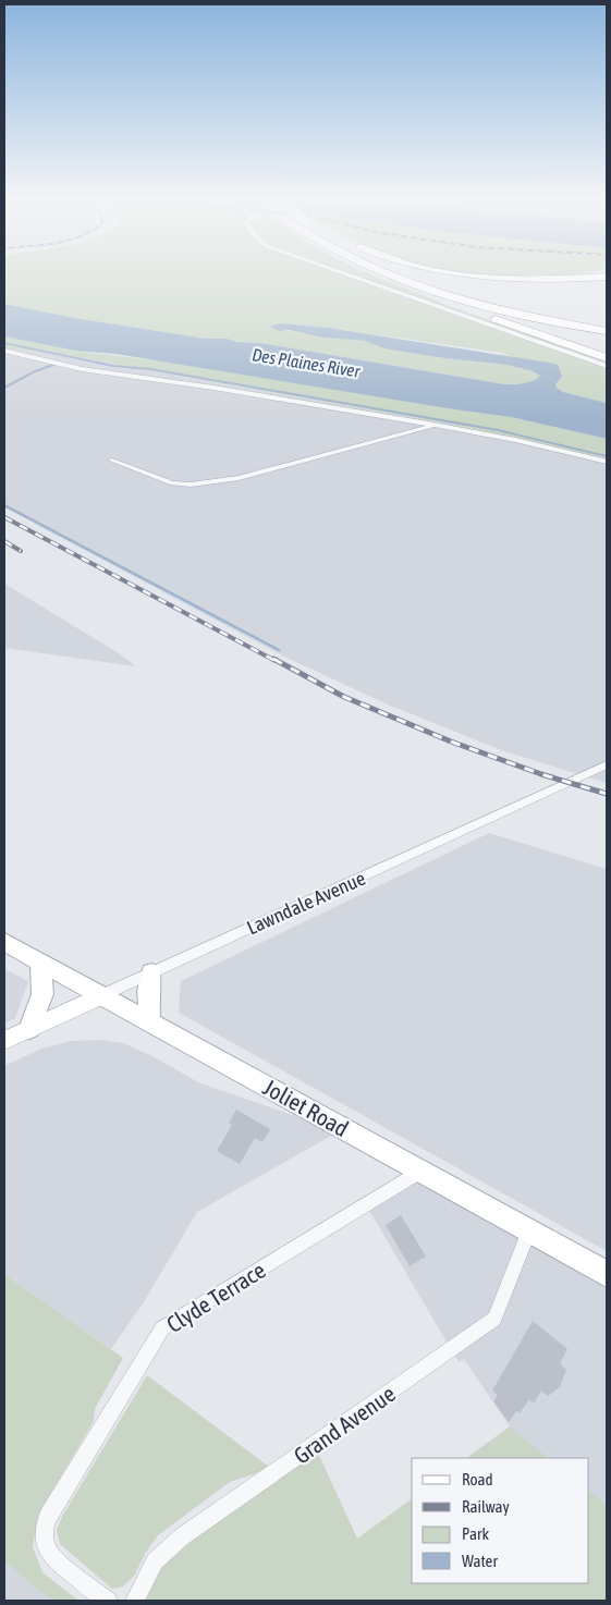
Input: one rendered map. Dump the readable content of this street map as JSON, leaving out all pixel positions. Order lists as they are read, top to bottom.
{
  "streets": {
    "main road": ["Joliet Road"],
    "street": ["Lawndale Avenue", "Clyde Terrace", "Grand Avenue"]
  },
  "crossings": [
    ["Lawndale Avenue", "Joliet Road"],
    ["Joliet Road", "Clyde Terrace"],
    ["Joliet Road", "Grand Avenue"]
  ],
  "water": ["Des Plaines River"],
  "legend": [
    "Road",
    "Railway",
    "Park",
    "Water"
  ]
}
